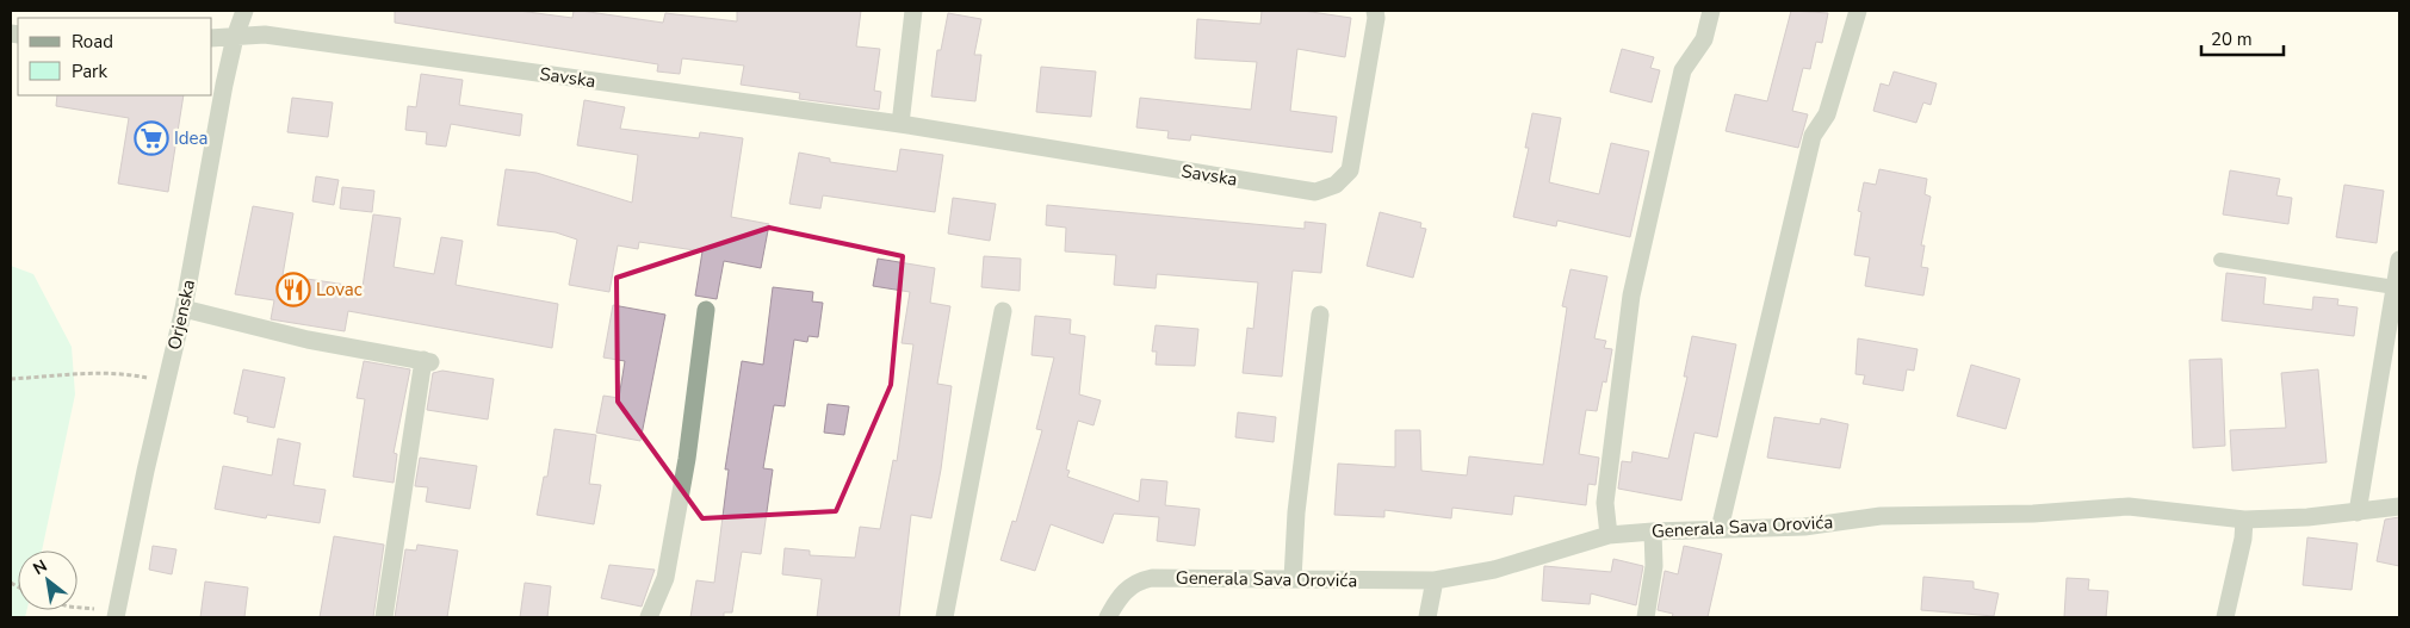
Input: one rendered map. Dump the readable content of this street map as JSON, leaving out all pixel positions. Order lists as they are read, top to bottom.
{
  "streets": {
    "street": ["Savska", "Orjenska", "Generala Sava Orovića"]
  },
  "crossings": [
    ["Savska", "Orjenska"]
  ],
  "places": {
    "supermarket": ["Idea"],
    "restaurant": ["Lovac"]
  },
  "legend": ["Road", "Park"],
  "scale_bar": "20 m",
  "north": "top left"
}
